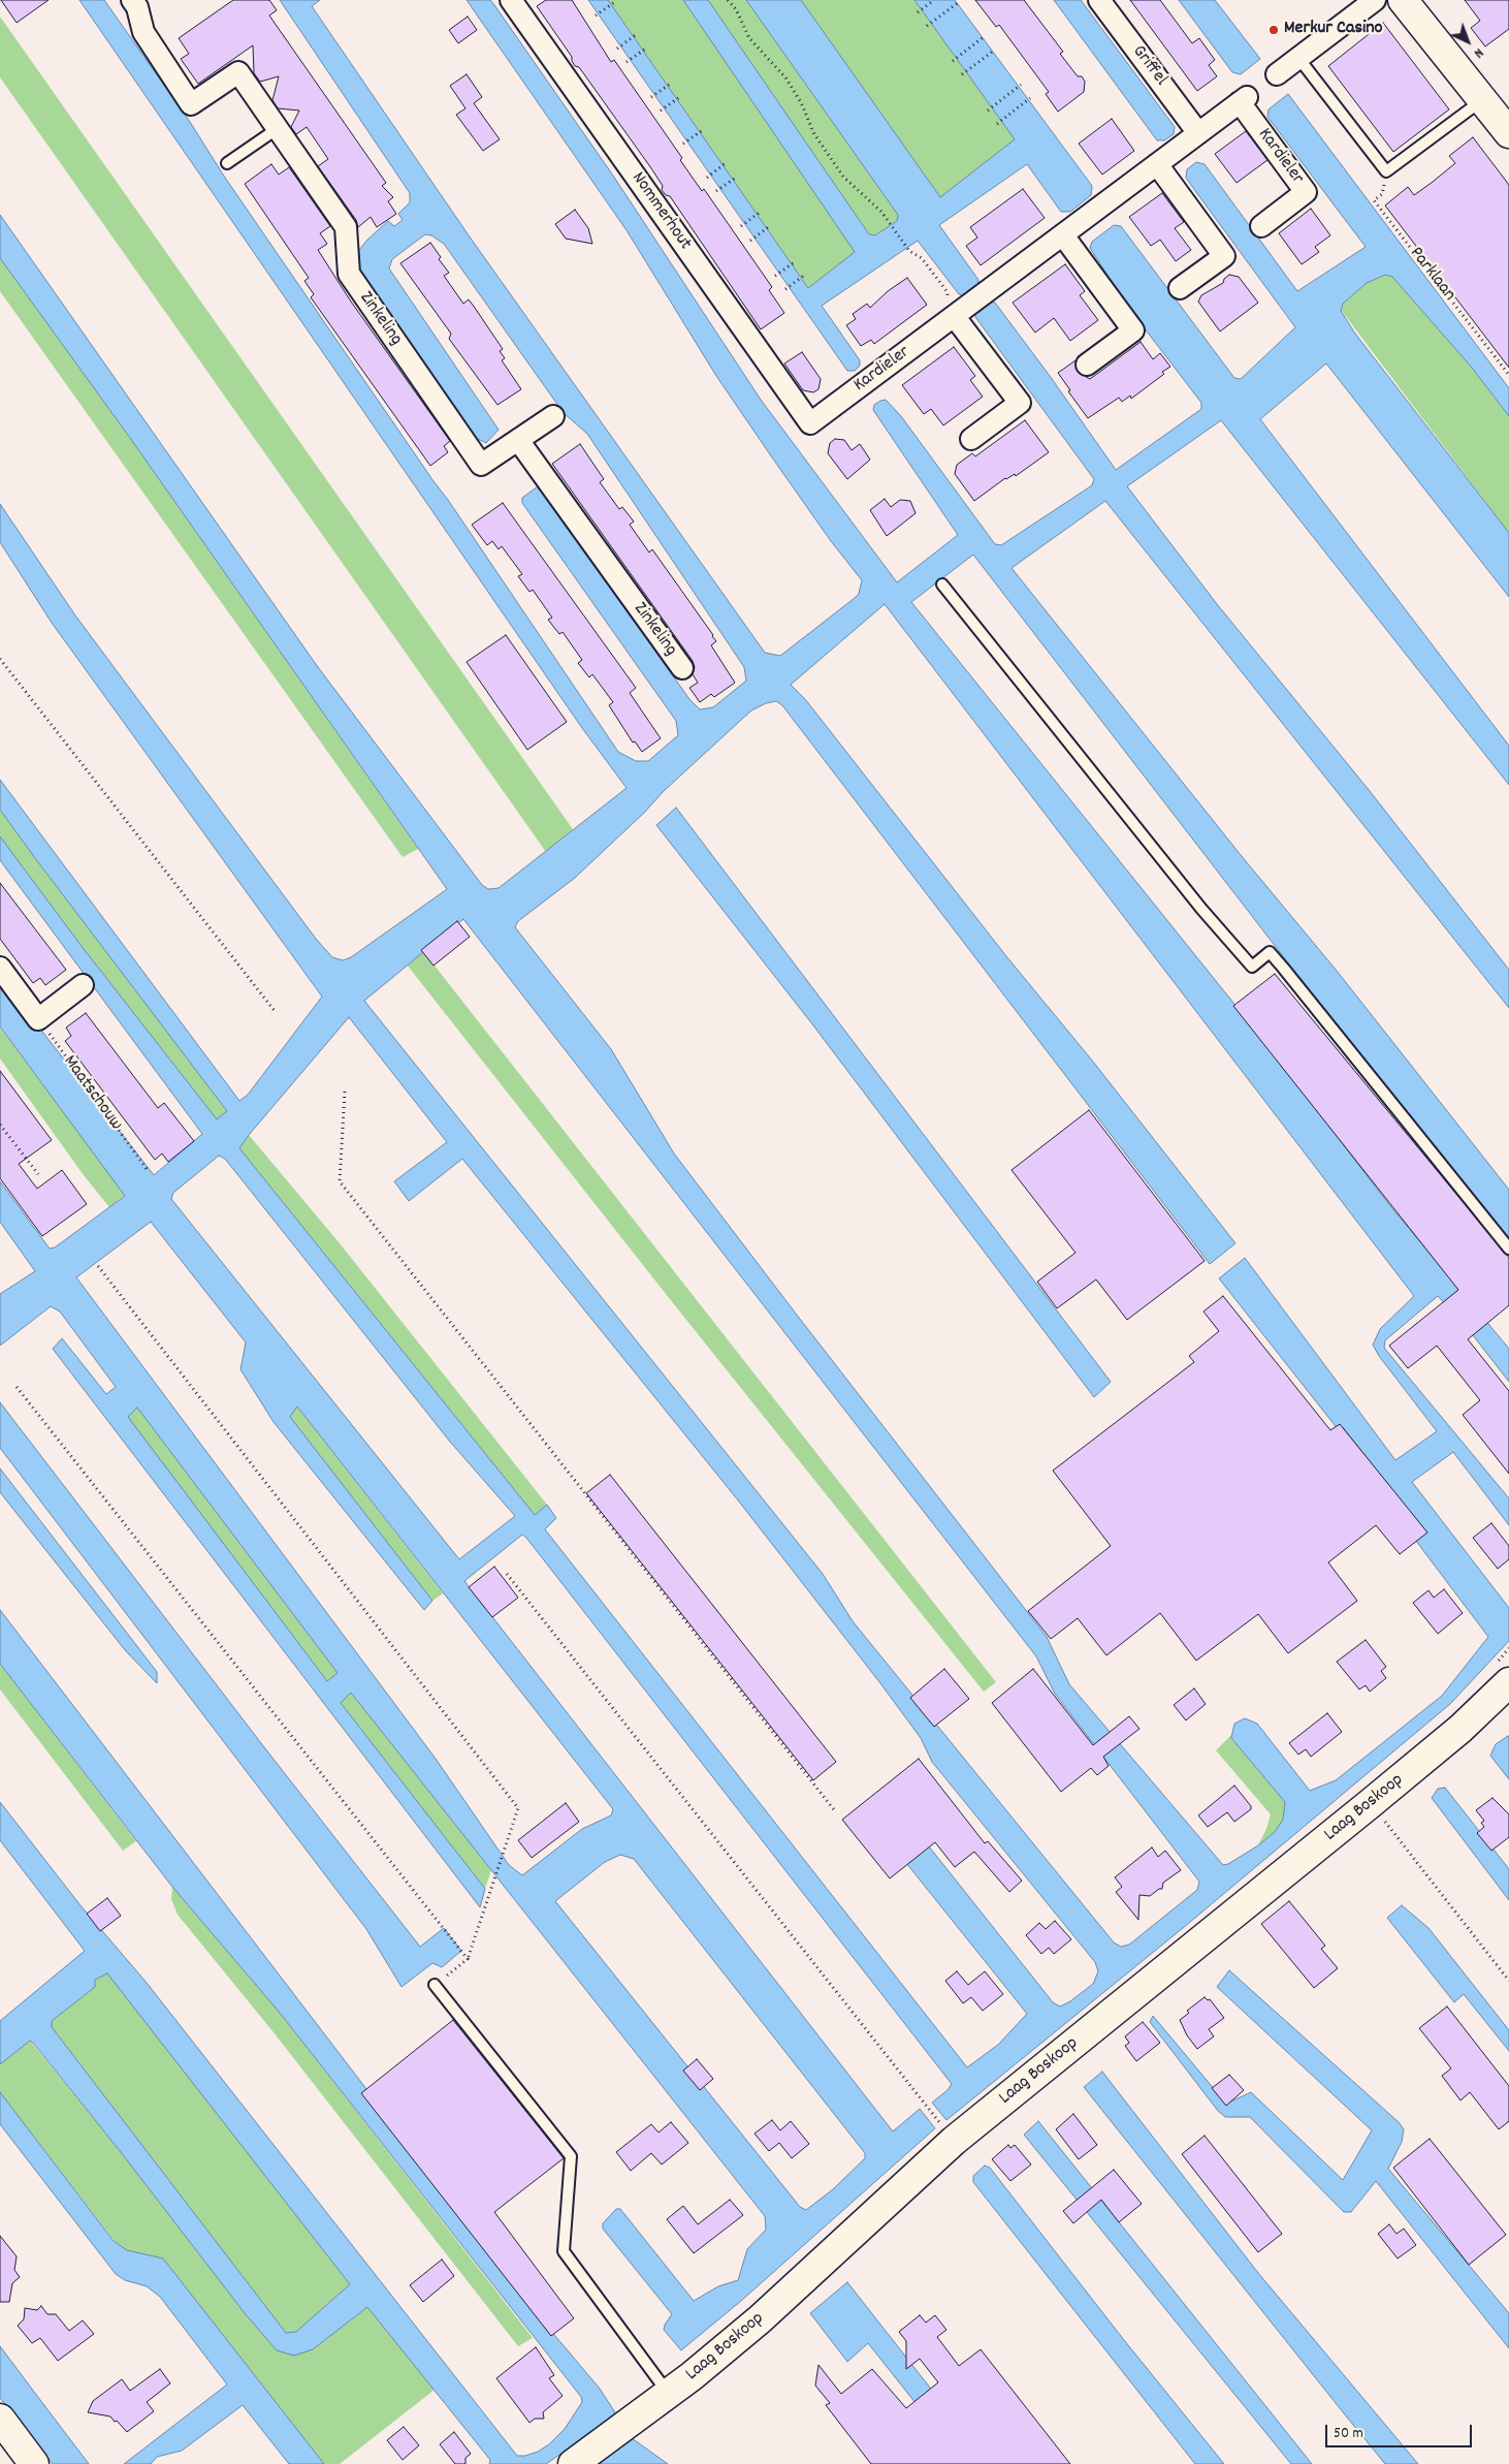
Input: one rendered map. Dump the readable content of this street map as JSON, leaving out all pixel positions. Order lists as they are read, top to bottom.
{
  "streets": {
    "street": [
      "Griffel",
      "Kardieler",
      "Nommerhout",
      "Zinkeling",
      "Laag Boskoop"
    ],
    "path": ["Parklaan", "Maatschouw"]
  },
  "crossings": [
    ["Griffel", "Kardieler"],
    ["Kardieler", "Nommerhout"]
  ],
  "places": ["Merkur Casino"],
  "scale_bar": "50 m",
  "north": "bottom right"
}
